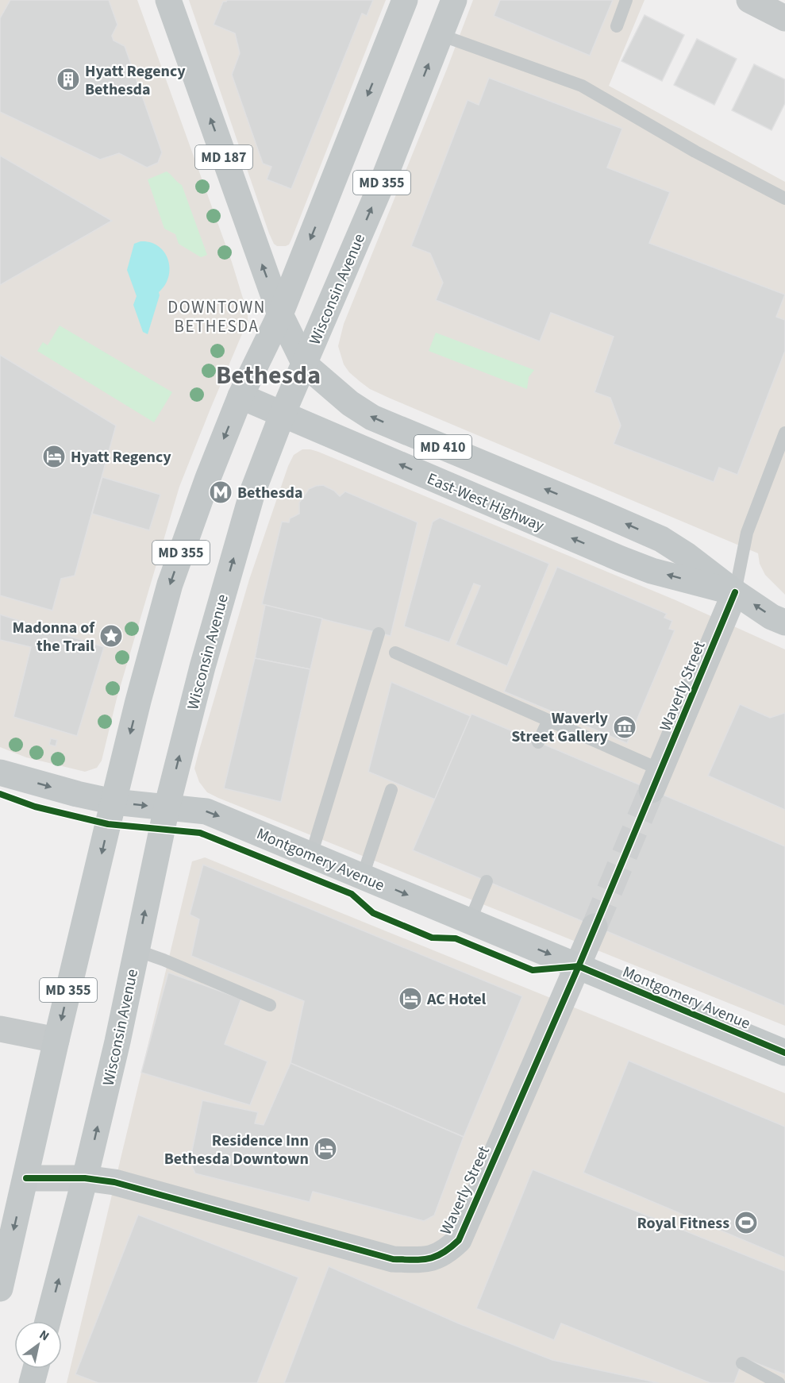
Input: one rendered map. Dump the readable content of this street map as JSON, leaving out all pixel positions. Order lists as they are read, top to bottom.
{
  "streets": {
    "main road": [
      "MD 187",
      "MD 355",
      "Wisconsin Avenue",
      "MD 410",
      "East-West Highway",
      "Montgomery Avenue"
    ],
    "street": ["Waverly Street"]
  },
  "crossings": [
    ["MD 187", "MD 355"],
    ["MD 187", "Wisconsin Avenue"],
    ["MD 187", "East-West Highway"],
    ["MD 355", "East-West Highway"],
    ["MD 355", "Waverly Street"],
    ["MD 355", "Montgomery Avenue"],
    ["Wisconsin Avenue", "East-West Highway"],
    ["Wisconsin Avenue", "Waverly Street"],
    ["Wisconsin Avenue", "Montgomery Avenue"],
    ["East-West Highway", "Waverly Street"],
    ["Waverly Street", "Montgomery Avenue"]
  ],
  "one_way": ["East-West Highway", "Montgomery Avenue"],
  "districts": ["DOWNTOWN BETHESDA", "Bethesda"],
  "places": {
    "building": ["Hyatt Regency Bethesda"],
    "hotel": ["Hyatt Regency", "AC Hotel", "Residence Inn Bethesda Downtown"],
    "metro station": ["Bethesda"],
    "place": ["Madonna of the Trail"],
    "museum": ["Waverly Street Gallery"],
    "sports": ["Royal Fitness"]
  },
  "north": "top right"
}
